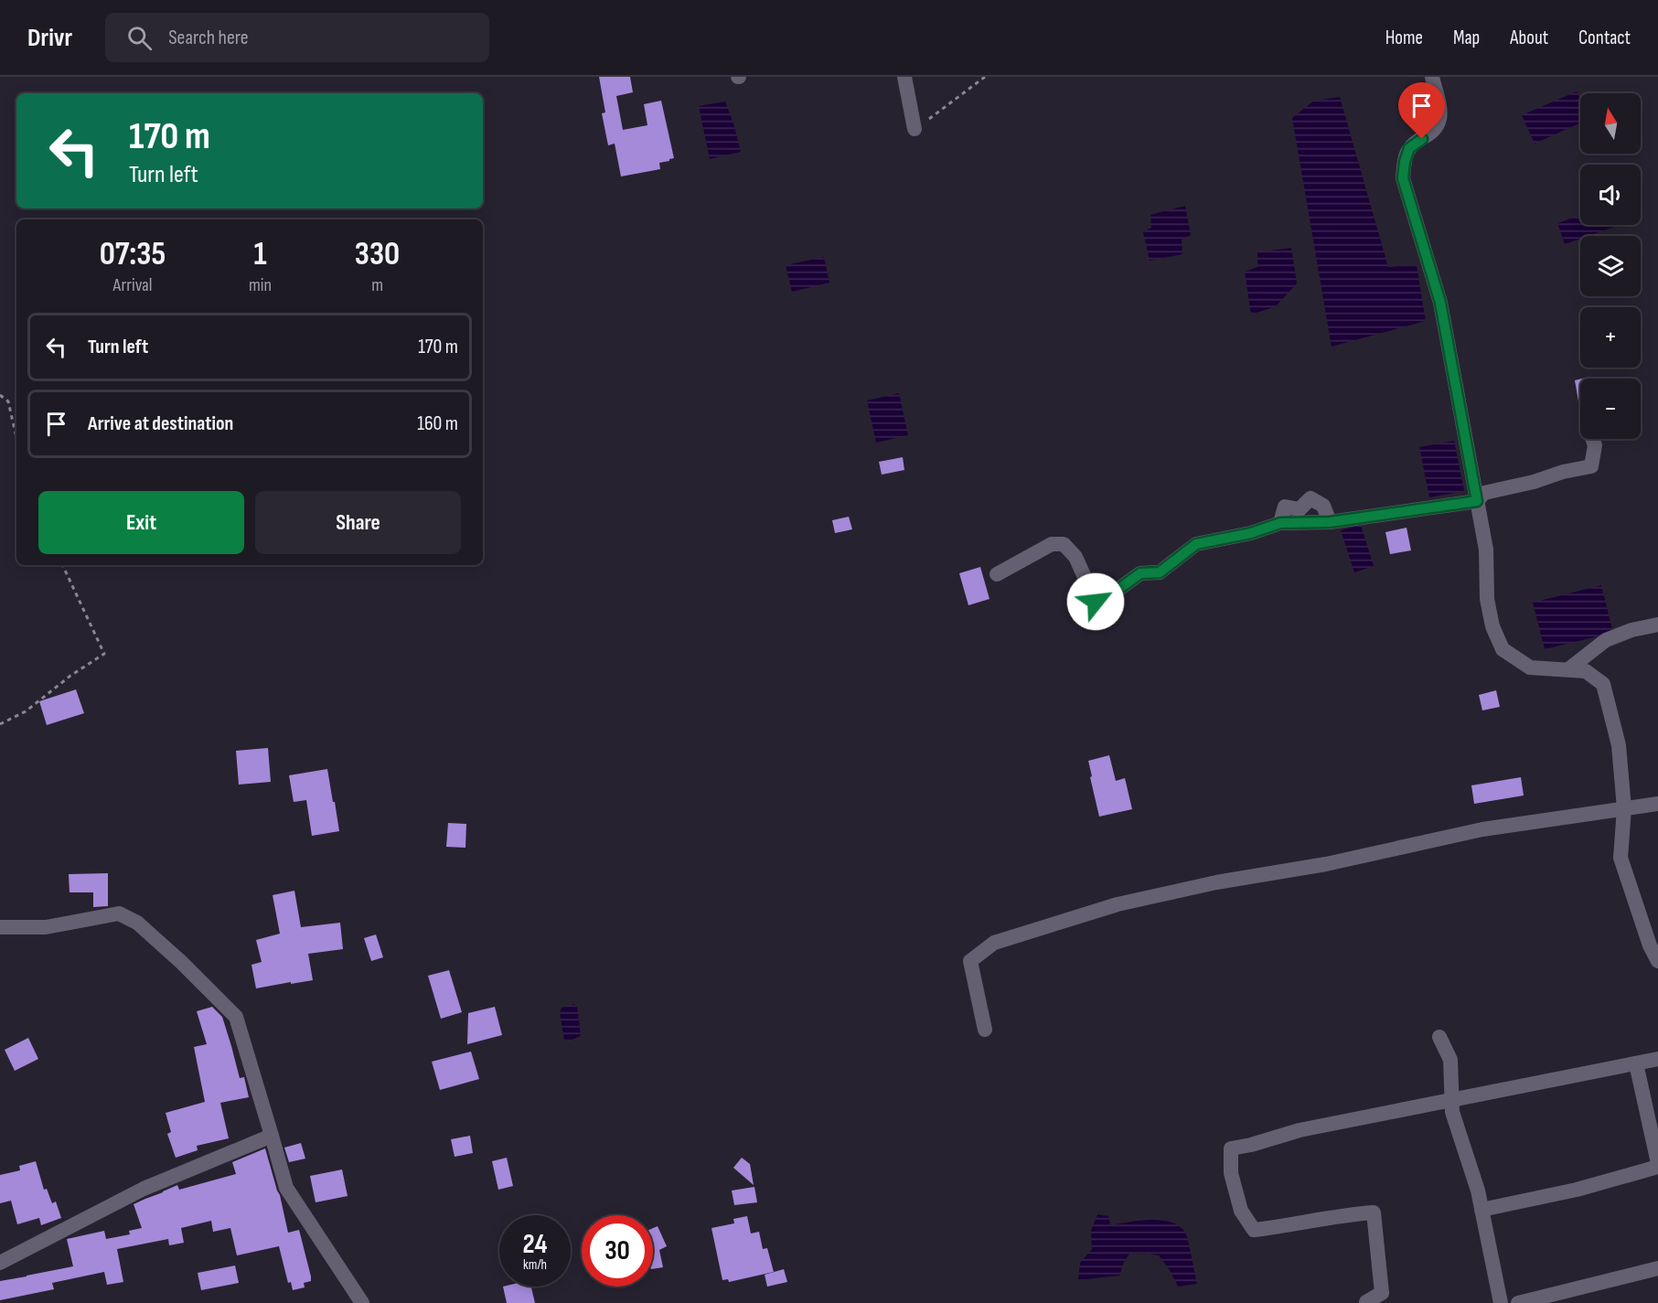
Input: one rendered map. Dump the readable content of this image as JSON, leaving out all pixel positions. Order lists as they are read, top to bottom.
{
  "north": "top",
  "page": {
    "header": "Drivr",
    "search": "Search here",
    "nav": [
      "Home",
      "Map",
      "About",
      "Contact"
    ],
    "map_buttons": ["+", "−"],
    "turn": ["170 m", "Turn left"],
    "eta": [
      "07:35",
      "Arrival",
      "1",
      "min",
      "330",
      "m"
    ],
    "list": [
      {
        "name": "Turn left",
        "value": "170 m"
      },
      {
        "name": "Arrive at destination",
        "value": "160 m"
      }
    ],
    "buttons": ["Exit", "Share"],
    "speed": "24 km/h",
    "limit": "30"
  }
}
